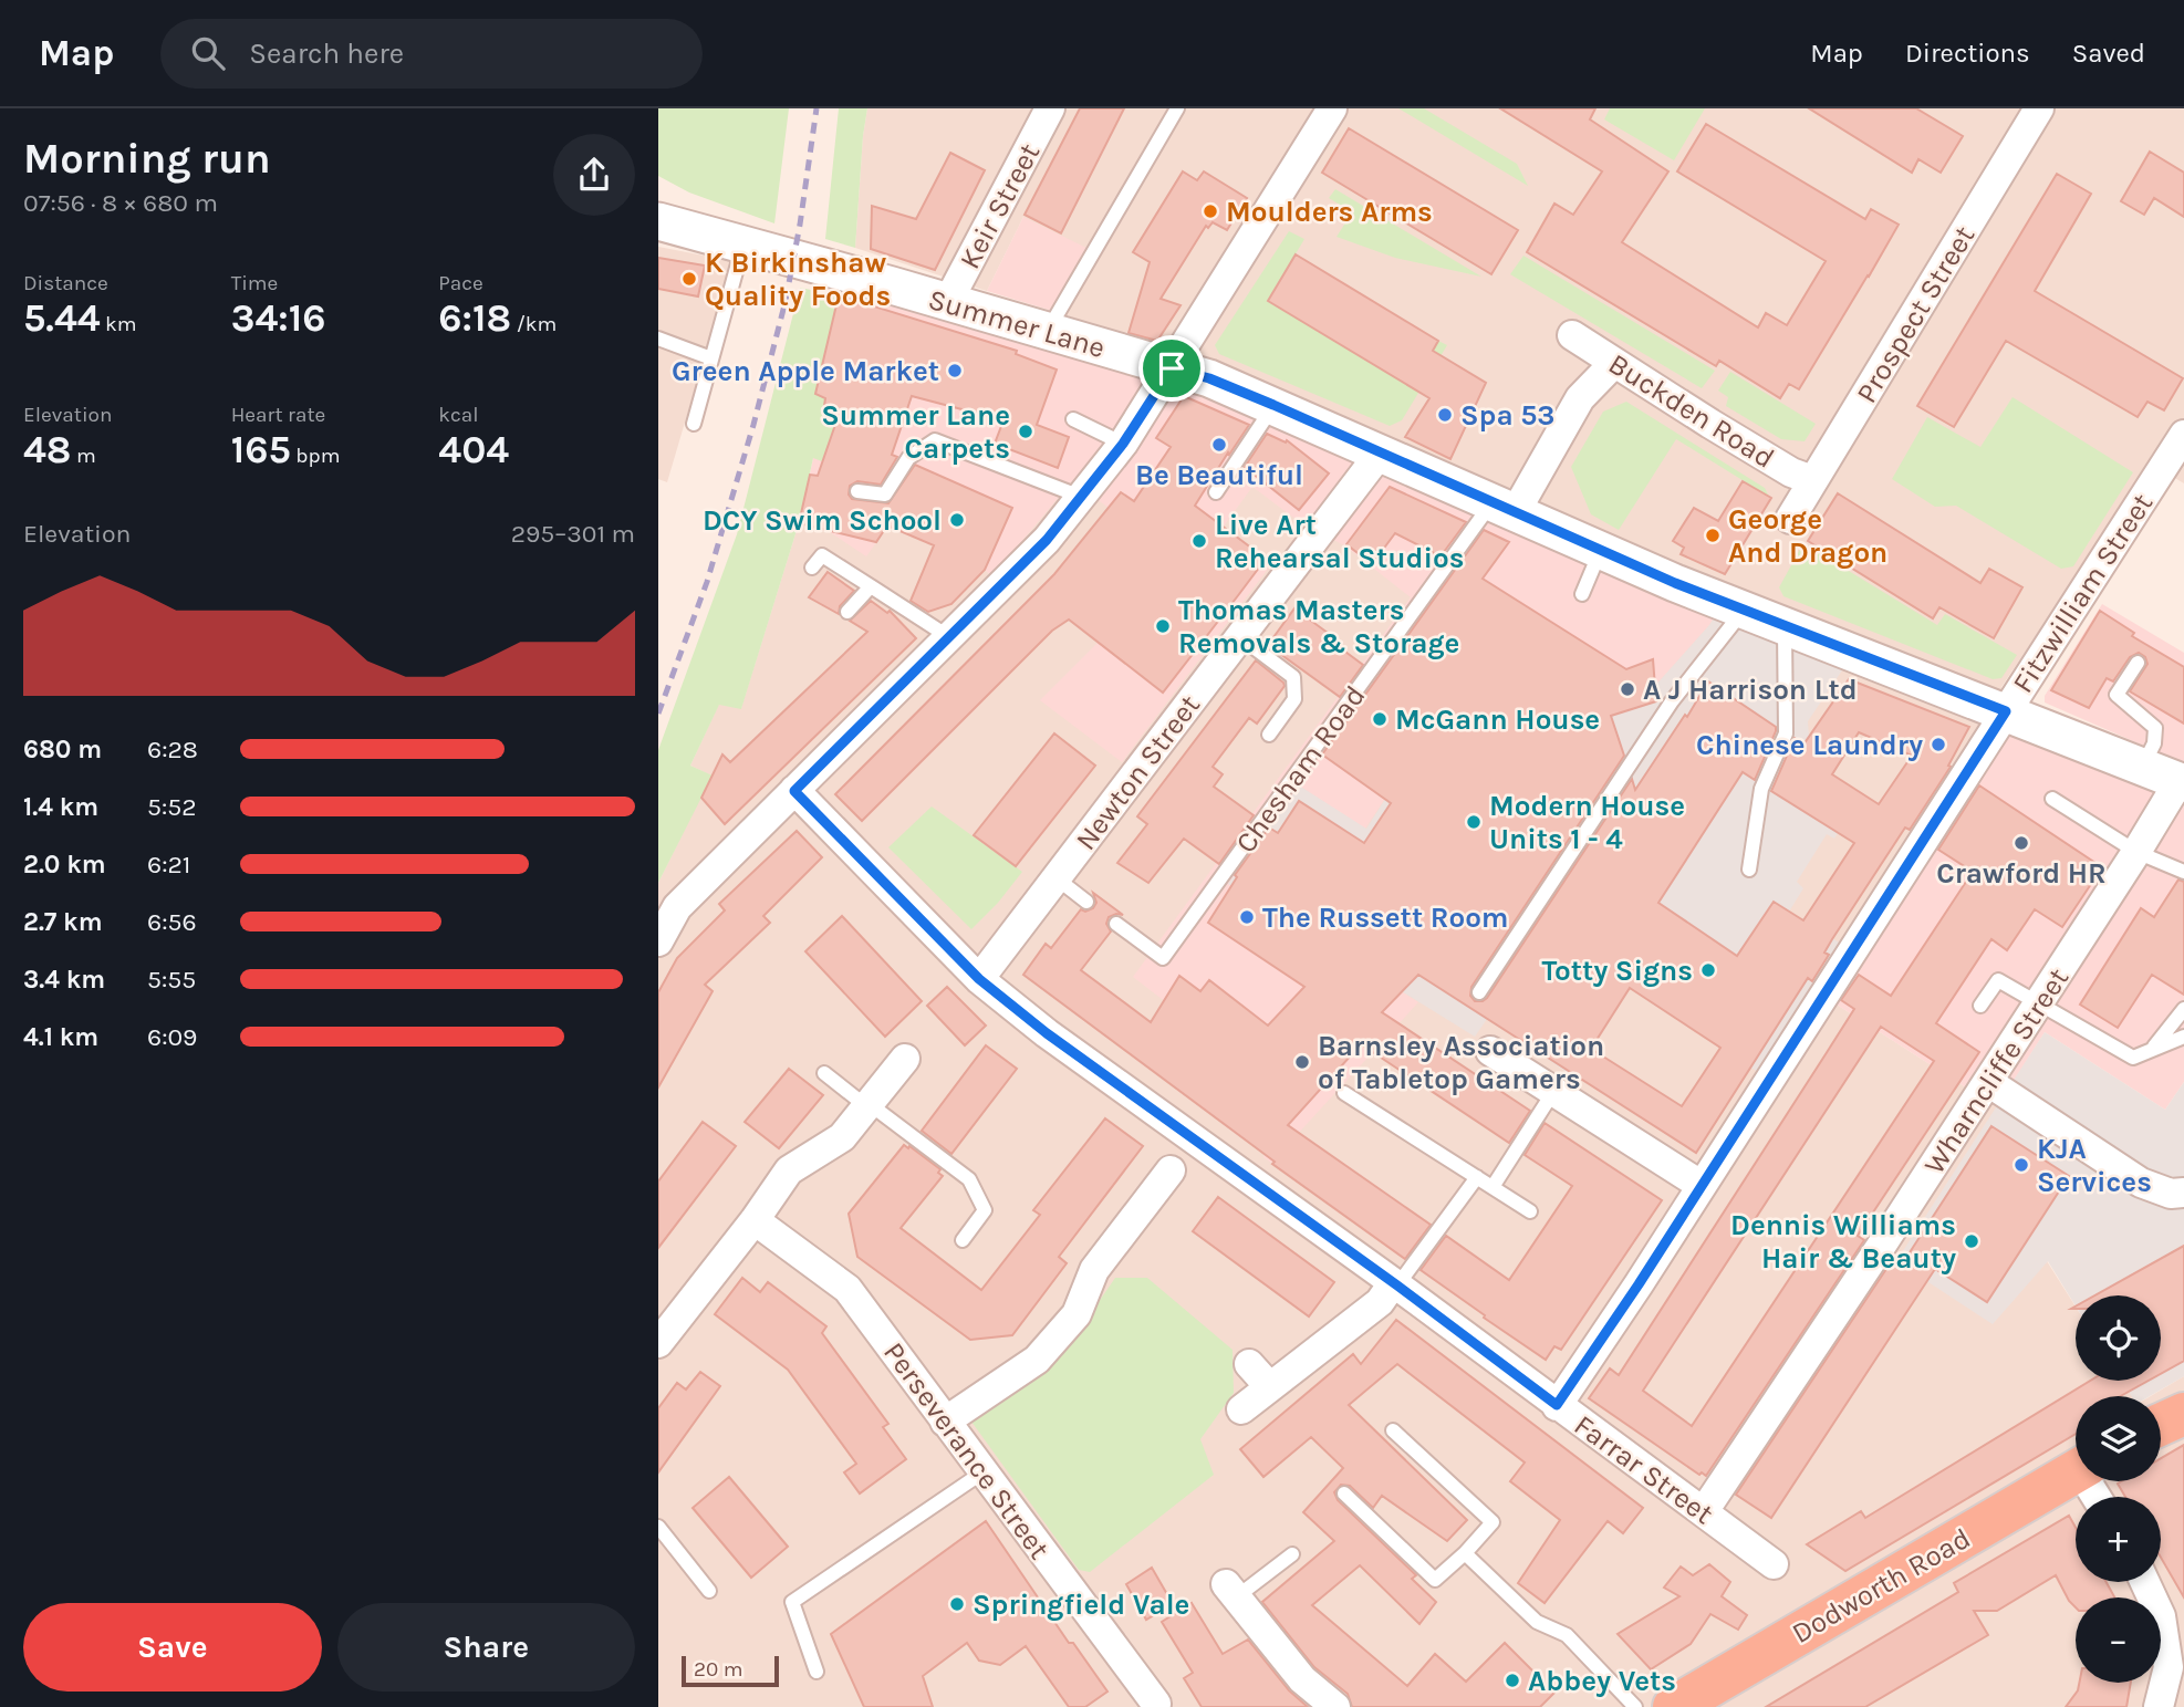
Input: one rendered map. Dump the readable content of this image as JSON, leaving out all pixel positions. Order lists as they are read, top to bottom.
{
  "streets": {
    "highway": ["Dodworth Road"],
    "street": [
      "Keir Street",
      "Prospect Street",
      "Summer Lane",
      "Buckden Road",
      "Fitzwilliam Street",
      "Newton Street",
      "Wharncliffe Street",
      "Perseverance Street",
      "Farrar Street"
    ],
    "lane": ["Chesham Road"]
  },
  "crossings": [
    ["Keir Street", "Summer Lane"],
    ["Prospect Street", "Buckden Road"],
    ["Summer Lane", "Fitzwilliam Street"],
    ["Summer Lane", "Chesham Road"],
    ["Summer Lane", "Newton Street"],
    ["Summer Lane", "Wharncliffe Street"],
    ["Fitzwilliam Street", "Farrar Street"],
    ["Newton Street", "Farrar Street"],
    ["Wharncliffe Street", "Farrar Street"]
  ],
  "places": [
    "Moulders Arms",
    "K Birkinshaw Quality Foods",
    "Green Apple Market",
    "Spa 53",
    "Summer Lane Carpets",
    "Be Beautiful",
    "DCY Swim School",
    "George And Dragon",
    "Live Art Rehearsal Studios",
    "Thomas Masters Removals & Storage",
    "A J Harrison Ltd",
    "McGann House",
    "Chinese Laundry",
    "Modern House Units 1 - 4",
    "Crawford HR",
    "The Russett Room",
    "Totty Signs",
    "Barnsley Association of Tabletop Gamers",
    "KJA Services",
    "Dennis Williams Hair & Beauty",
    "Springfield Vale",
    "Abbey Vets"
  ],
  "scale_bar": "20 m",
  "page": {
    "header": "Map",
    "search": "Search here",
    "nav": ["Map", "Directions", "Saved"],
    "heading": ["Morning run", "07:56 · 8 × 680 m"],
    "stats": [
      ["Distance", "5.44 km"],
      ["Time", "34:16"],
      ["Pace", "6:18 /km"],
      ["Elevation", "48 m"],
      ["Heart rate", "165 bpm"],
      ["kcal", "404"]
    ],
    "chart": ["Elevation", "295–301 m"],
    "list": [
      {
        "name": "680 m",
        "note": "6:28"
      },
      {
        "name": "1.4 km",
        "note": "5:52"
      },
      {
        "name": "2.0 km",
        "note": "6:21"
      },
      {
        "name": "2.7 km",
        "note": "6:56"
      },
      {
        "name": "3.4 km",
        "note": "5:55"
      },
      {
        "name": "4.1 km",
        "note": "6:09"
      }
    ],
    "map_buttons": ["+", "−"],
    "buttons": ["Save", "Share"],
    "scale": "20 m"
  }
}
